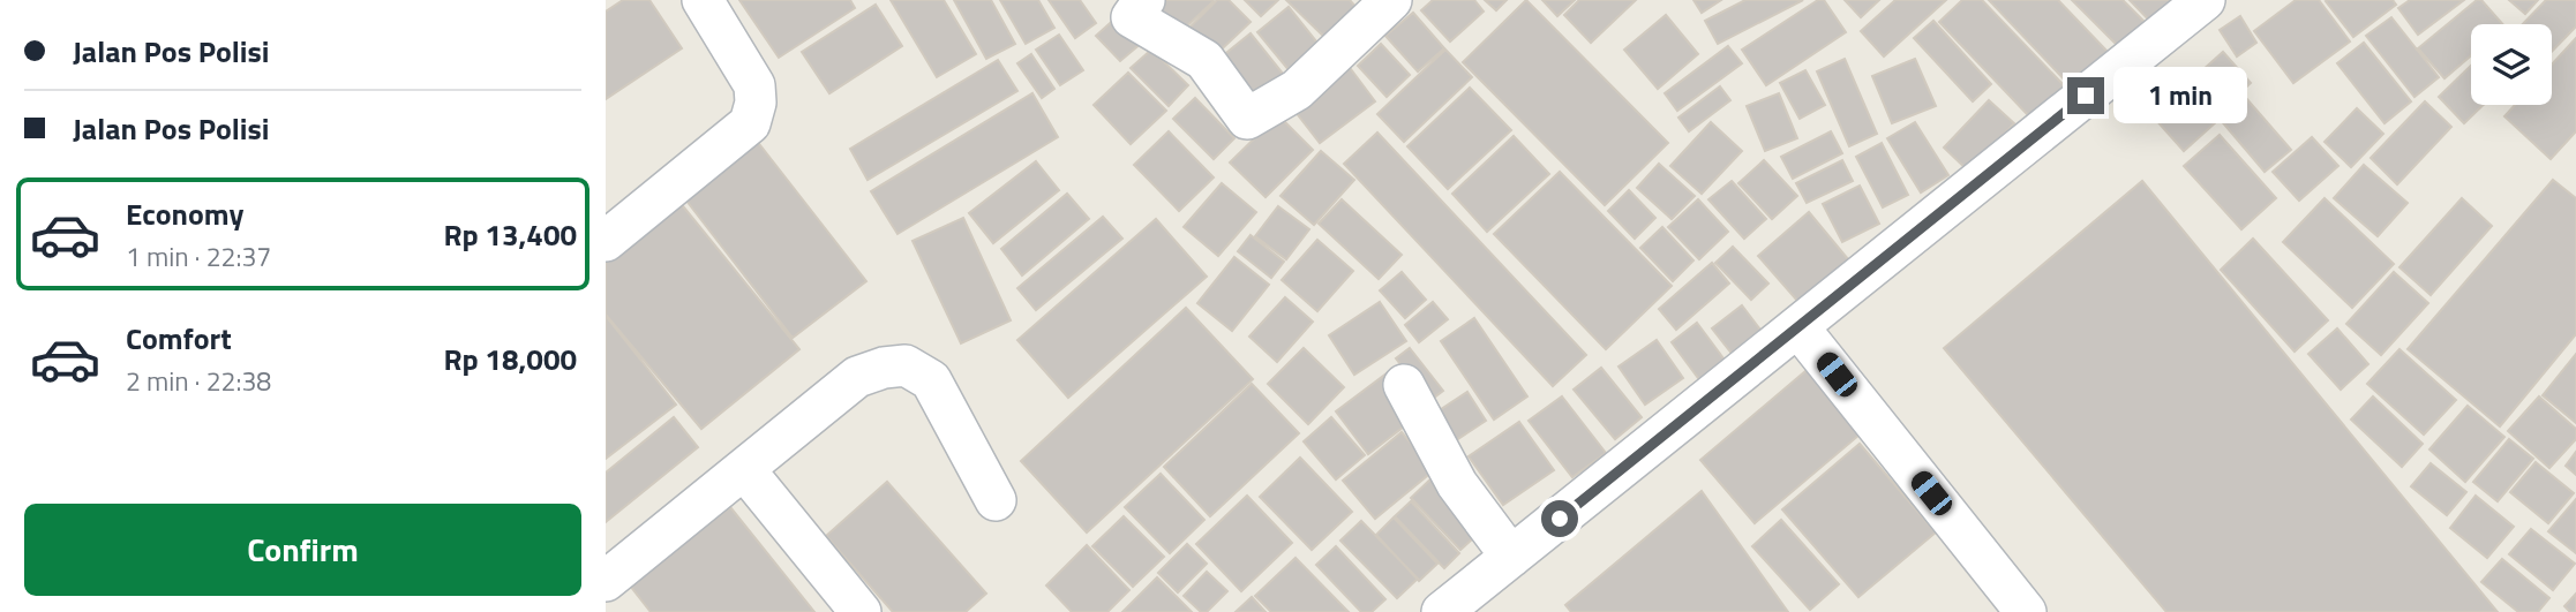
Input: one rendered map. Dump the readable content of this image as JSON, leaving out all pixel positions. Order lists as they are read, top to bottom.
{
  "page": {
    "banner": ["Jalan Pos Polisi", "Jalan Pos Polisi"],
    "bubble": "1 min",
    "list": [
      {
        "name": "Economy",
        "note": "1 min · 22:37",
        "value": "Rp 13,400"
      },
      {
        "name": "Comfort",
        "note": "2 min · 22:38",
        "value": "Rp 18,000"
      }
    ],
    "buttons": "Confirm"
  }
}
